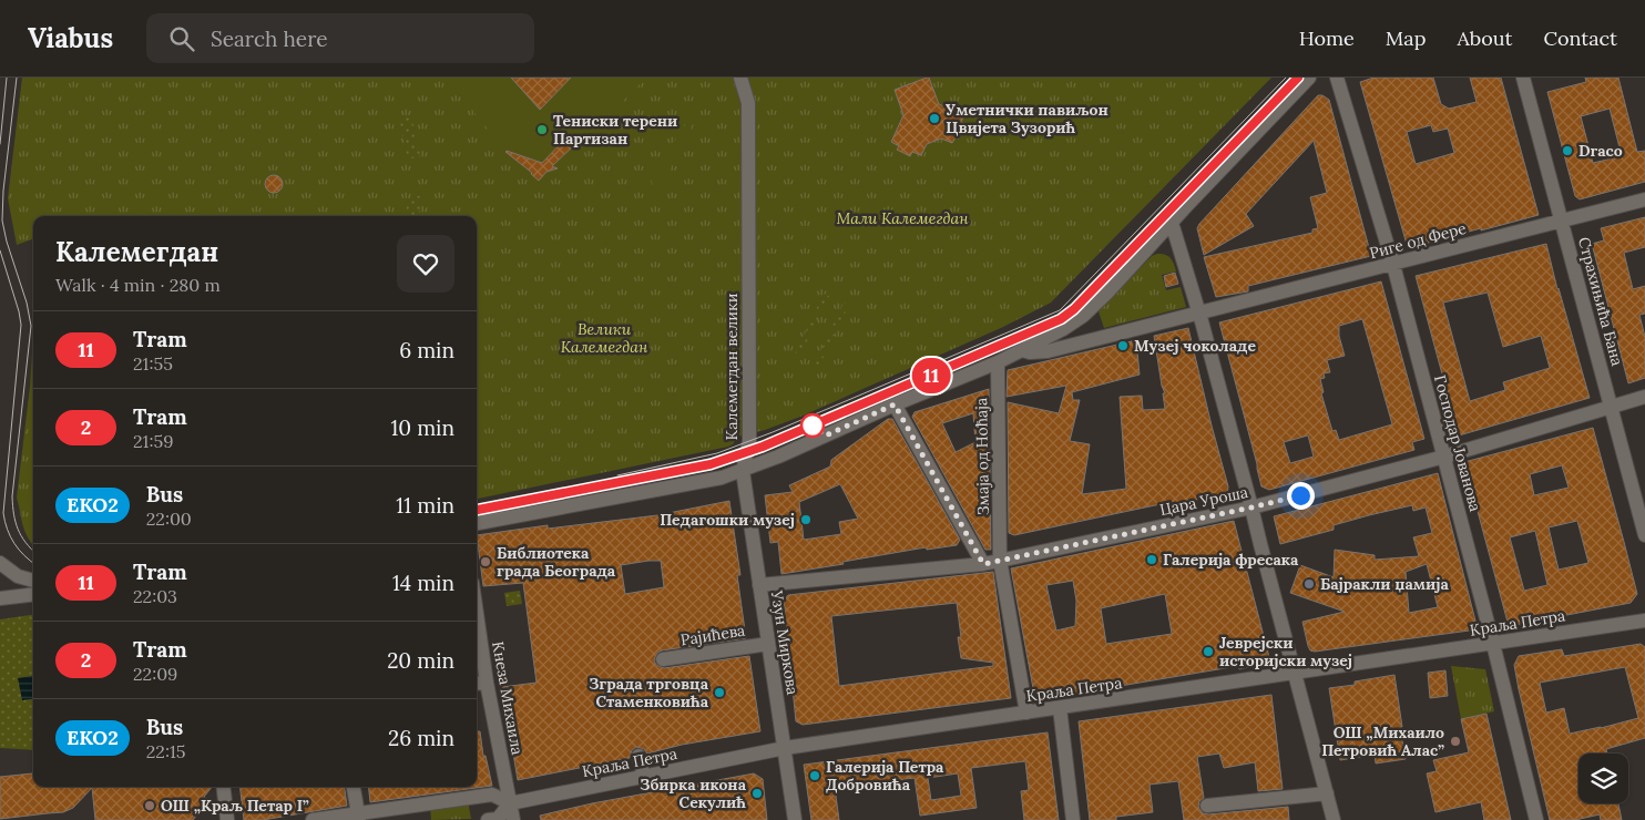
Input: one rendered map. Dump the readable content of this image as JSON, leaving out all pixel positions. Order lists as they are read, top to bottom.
{
  "streets": {
    "street": [
      "Риге од Фере",
      "Страхињића Бана",
      "Калемегдан велики",
      "Господар Јованова",
      "Змаја од Ноћаја",
      "Цара Уроша",
      "Краља Петра",
      "Рајићева",
      "Узун Миркова",
      "Кнеза Михаила"
    ]
  },
  "crossings": [
    ["Риге од Фере", "Страхињића Бана"],
    ["Риге од Фере", "Господар Јованова"],
    ["Страхињића Бана", "Цара Уроша"],
    ["Калемегдан велики", "Узун Миркова"],
    ["Господар Јованова", "Цара Уроша"],
    ["Господар Јованова", "Краља Петра"],
    ["Змаја од Ноћаја", "Цара Уроша"],
    ["Змаја од Ноћаја", "Краља Петра"],
    ["Цара Уроша", "Узун Миркова"],
    ["Краља Петра", "Узун Миркова"],
    ["Краља Петра", "Кнеза Михаила"],
    ["Рајићева", "Узун Миркова"]
  ],
  "parks": ["Мали Калемегдан", "Велики Калемегдан"],
  "places": [
    "Уметнички павиљон Цвијета Зузорић",
    "Тениски терени Партизан",
    "Draco",
    "Музеј чоколаде",
    "Педагошки музеј",
    "Галерија фресака",
    "Библиотека града Београда",
    "Бајракли џамија",
    "Јеврејски историјски музеј",
    "Зграда трговца Стаменковића",
    "ОШ „Михаило Петровић Алас”",
    "Галерија Петра Добровића",
    "Збирка икона Секулић",
    "ОШ „Краљ Петар I”"
  ],
  "lines": ["tram line 11"],
  "page": {
    "header": "Viabus",
    "search": "Search here",
    "nav": [
      "Home",
      "Map",
      "About",
      "Contact"
    ],
    "on_map": "11",
    "heading": ["Калемегдан", "Walk · 4 min · 280 m"],
    "list": [
      {
        "mark": "11",
        "name": "Tram",
        "note": "21:55",
        "value": "6 min"
      },
      {
        "mark": "2",
        "name": "Tram",
        "note": "21:59",
        "value": "10 min"
      },
      {
        "mark": "EKO2",
        "name": "Bus",
        "note": "22:00",
        "value": "11 min"
      },
      {
        "mark": "11",
        "name": "Tram",
        "note": "22:03",
        "value": "14 min"
      },
      {
        "mark": "2",
        "name": "Tram",
        "note": "22:09",
        "value": "20 min"
      },
      {
        "mark": "EKO2",
        "name": "Bus",
        "note": "22:15",
        "value": "26 min"
      }
    ]
  }
}
